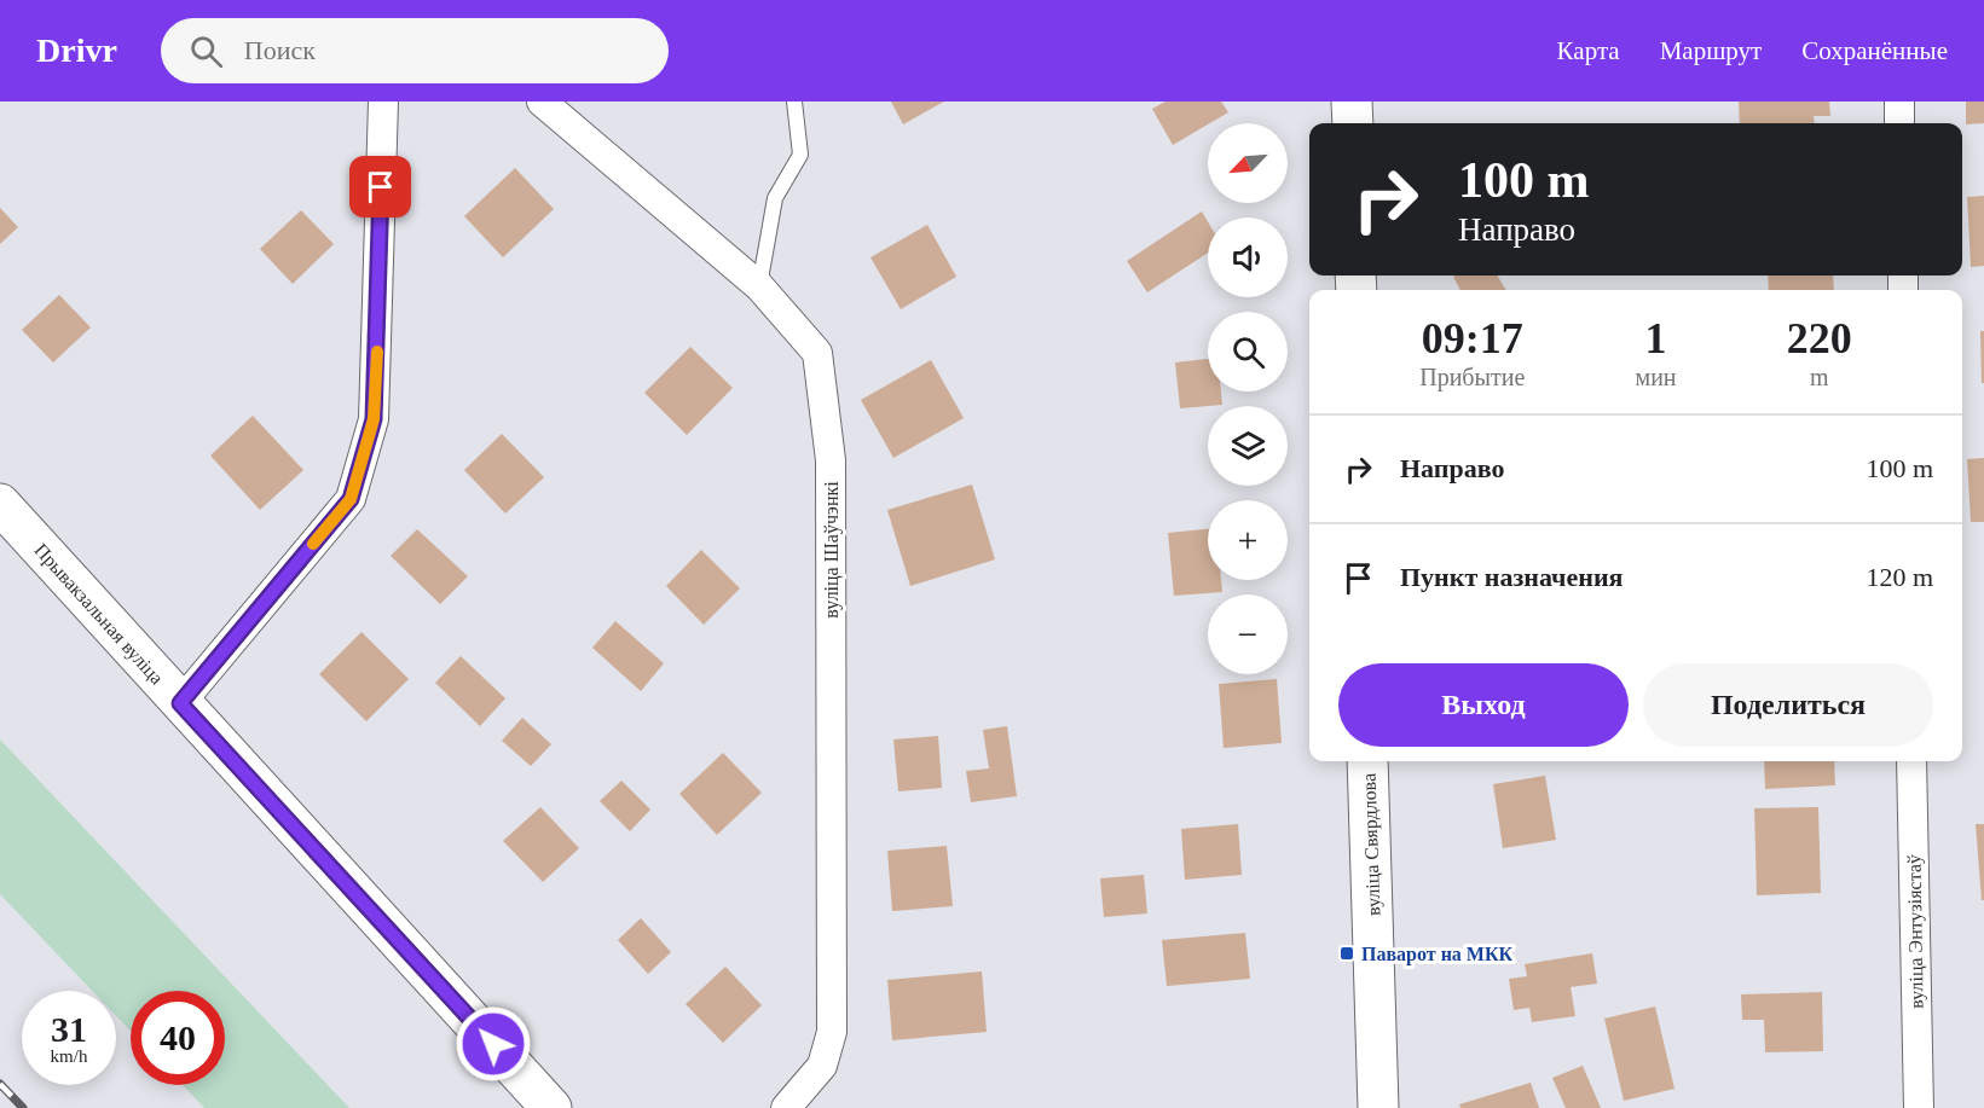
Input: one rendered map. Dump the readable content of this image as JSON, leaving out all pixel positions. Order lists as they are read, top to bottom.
{
  "streets": {
    "street": [
      "вуліца Шаўчэнкі",
      "Прывакзальная вуліца",
      "вуліца Свярдлова",
      "вуліца Энтузіястаў"
    ]
  },
  "places": {
    "transit": ["Паварот на МКК"]
  },
  "north": "bottom left",
  "page": {
    "header": "Drivr",
    "search": "Поиск",
    "nav": ["Карта", "Маршрут", "Сохранённые"],
    "map_buttons": ["+", "−"],
    "turn": ["100 m", "Направо"],
    "eta": [
      "09:17",
      "Прибытие",
      "1",
      "мин",
      "220",
      "m"
    ],
    "list": [
      {
        "name": "Направо",
        "value": "100 m"
      },
      {
        "name": "Пункт назначения",
        "value": "120 m"
      }
    ],
    "buttons": ["Выход", "Поделиться"],
    "speed": "31 km/h",
    "limit": "40"
  }
}
